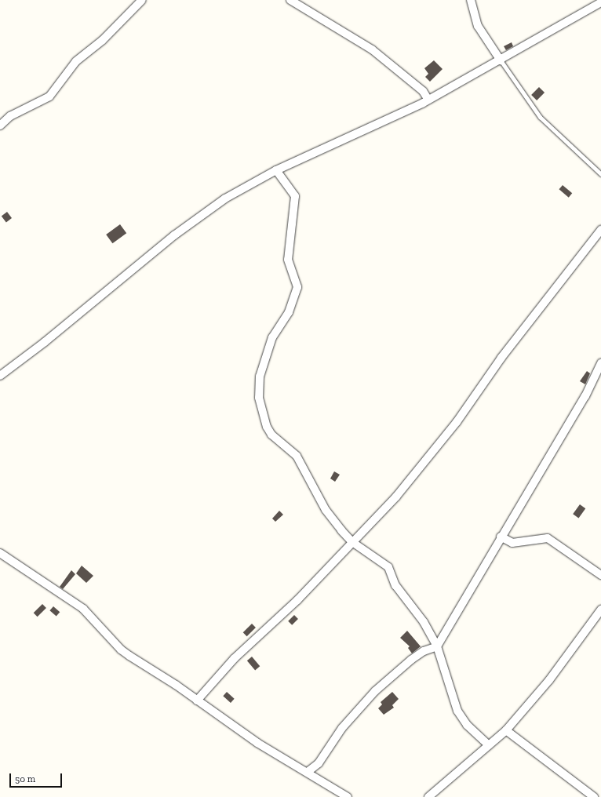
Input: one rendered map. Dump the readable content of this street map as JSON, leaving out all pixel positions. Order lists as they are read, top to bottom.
{
  "scale_bar": "50 m"
}
